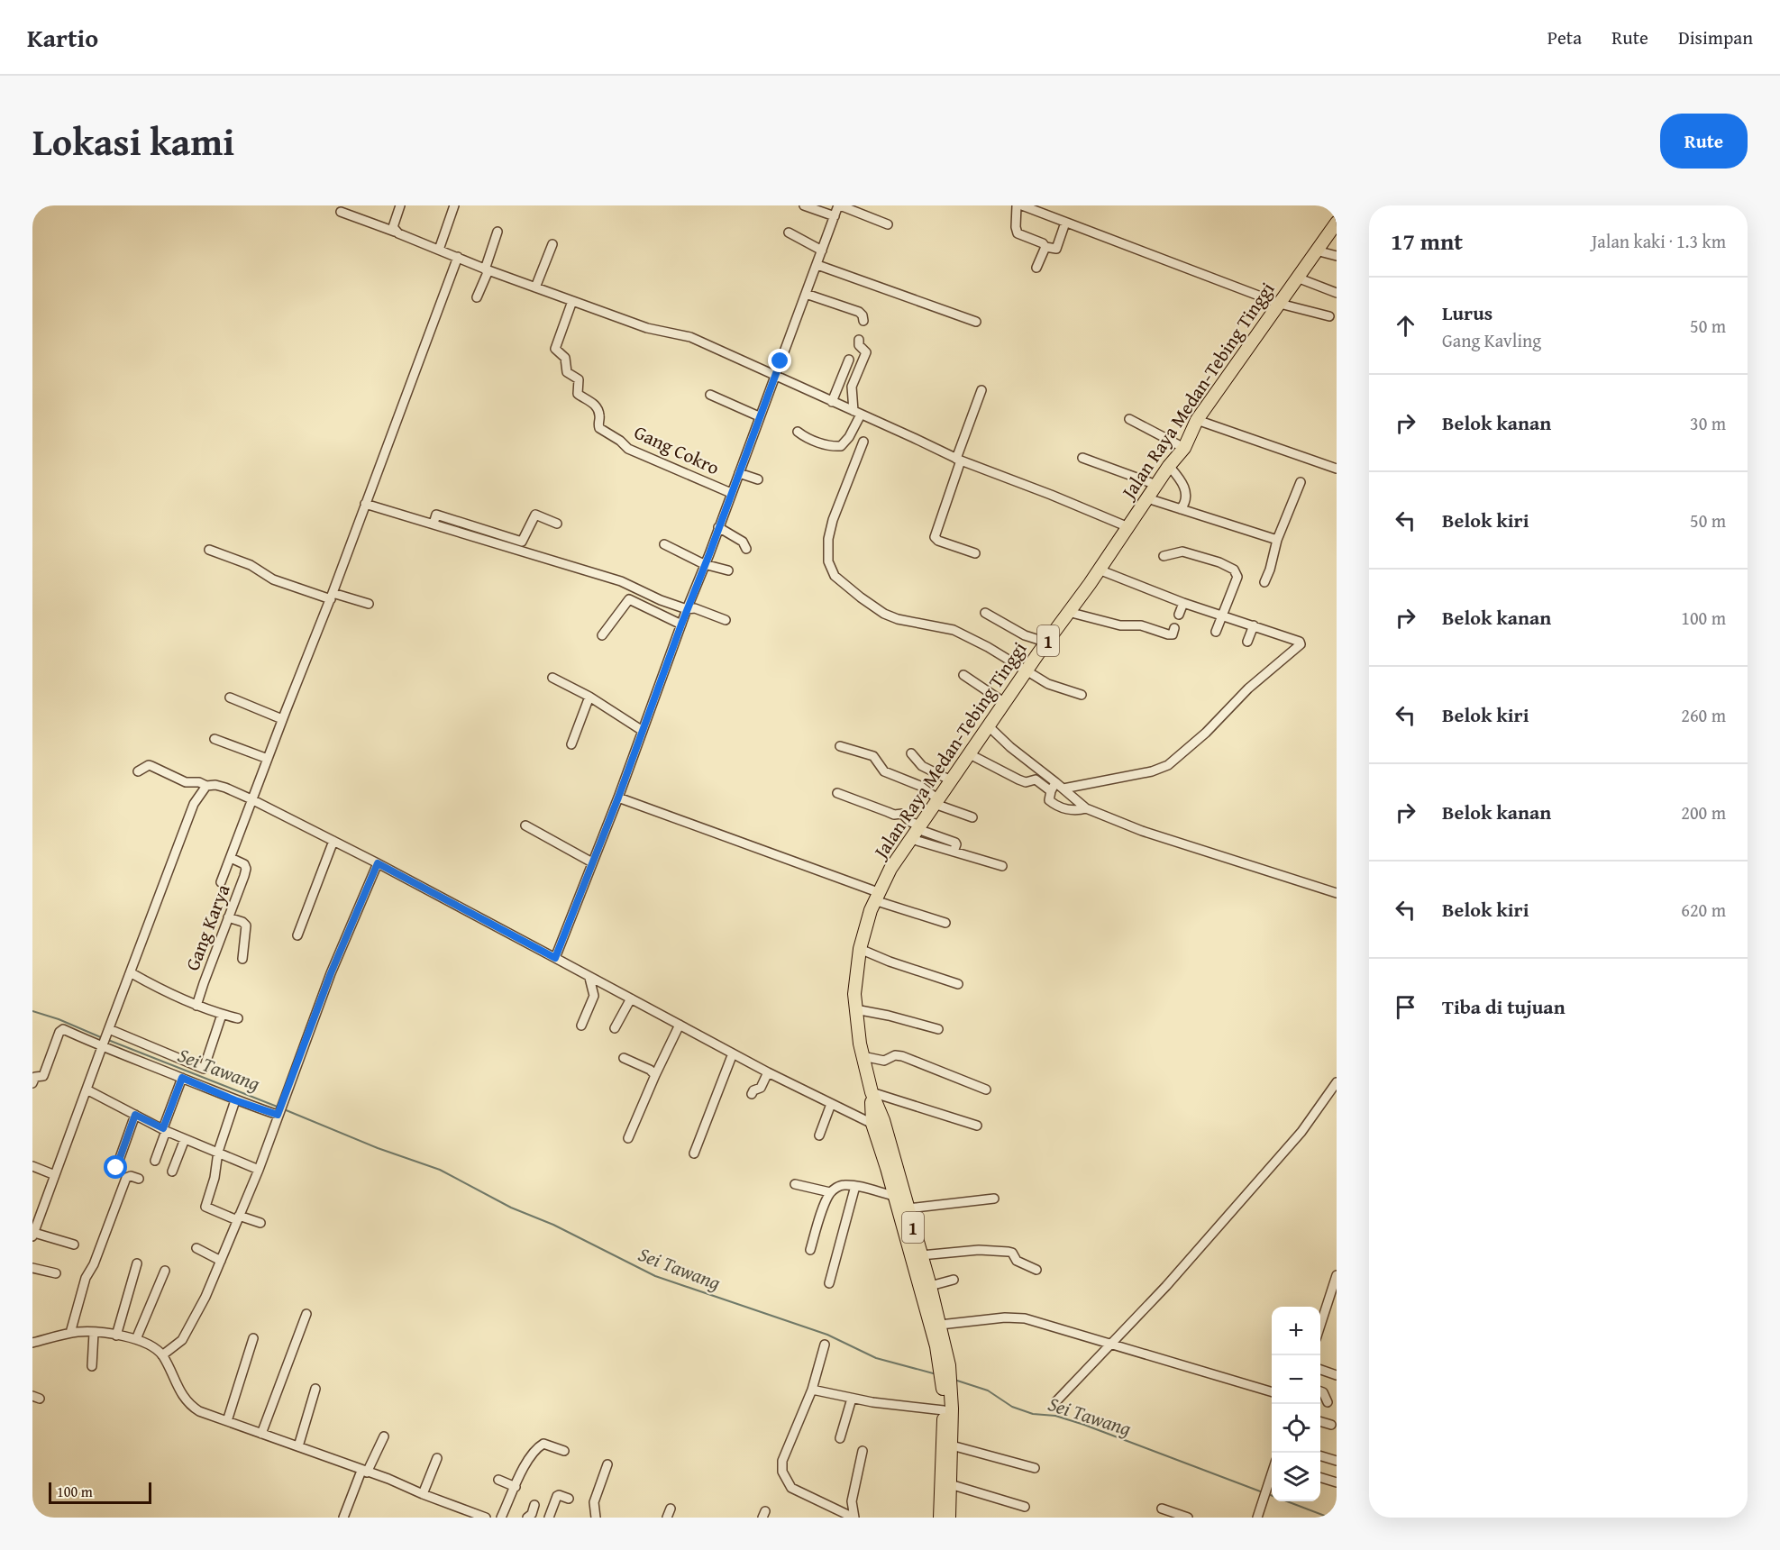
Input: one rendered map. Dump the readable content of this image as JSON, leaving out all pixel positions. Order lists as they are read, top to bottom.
{
  "streets": {
    "highway": ["Jalan Raya Medan-Tebing Tinggi", "1"],
    "street": ["Gang Cokro", "Gang Karya"]
  },
  "water": ["Sei Tawang"],
  "scale_bar": "100 m",
  "page": {
    "header": "Kartio",
    "nav": ["Peta", "Rute", "Disimpan"],
    "title": "Lokasi kami",
    "buttons": "Rute",
    "heading": ["17 mnt", "Jalan kaki · 1.3 km"],
    "list": [
      ["Lurus", "Gang Kavling", "50 m"],
      ["Belok kanan", "30 m"],
      ["Belok kiri", "50 m"],
      ["Belok kanan", "100 m"],
      ["Belok kiri", "260 m"],
      ["Belok kanan", "200 m"],
      ["Belok kiri", "620 m"],
      "Tiba di tujuan"
    ],
    "map_buttons": ["+", "−"],
    "scale": "100 m"
  }
}
